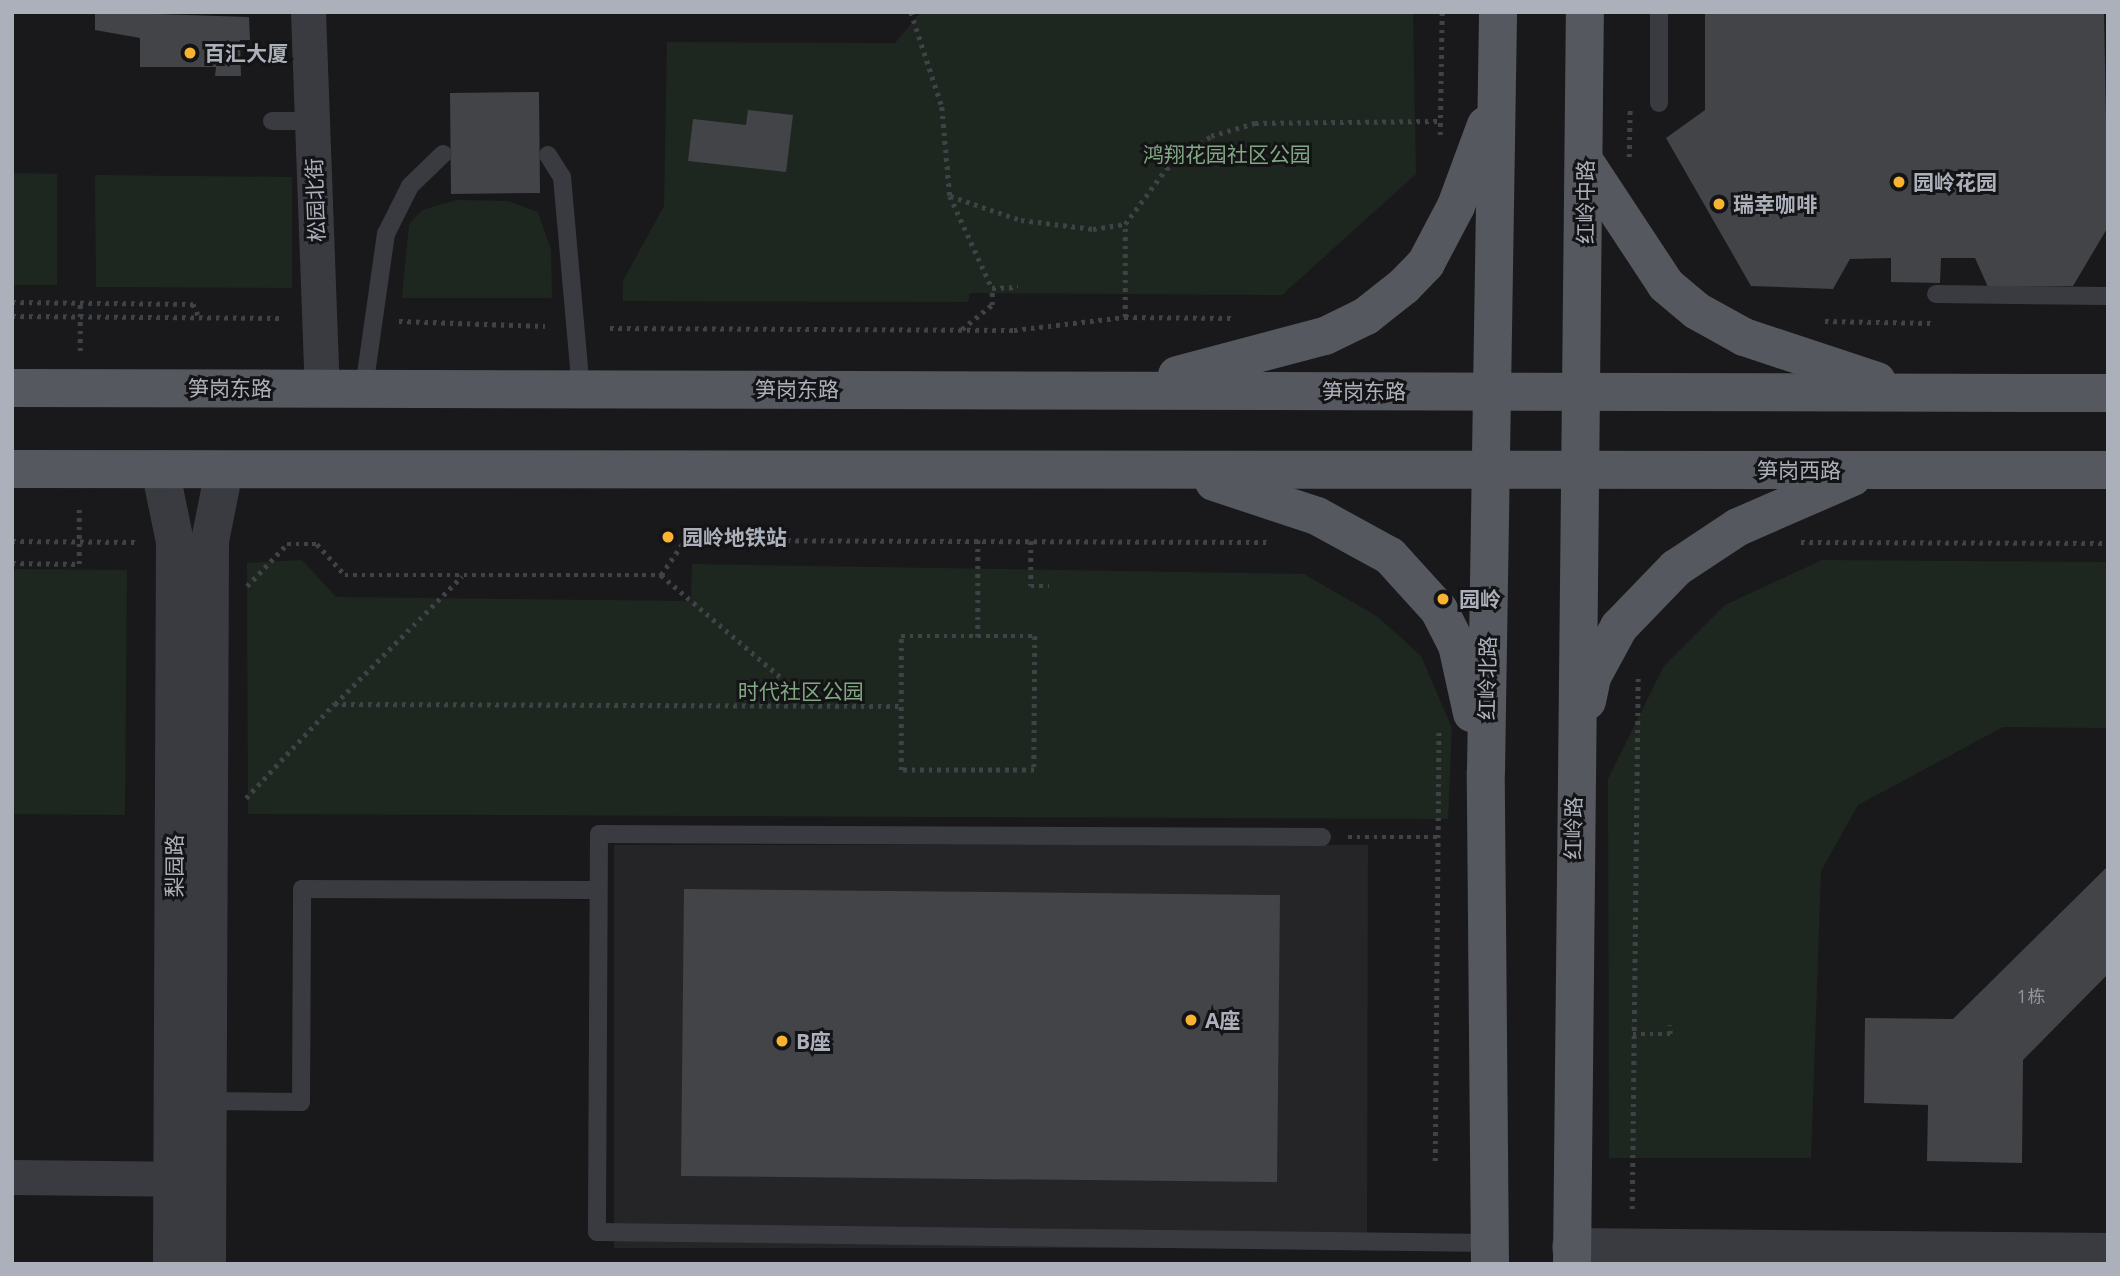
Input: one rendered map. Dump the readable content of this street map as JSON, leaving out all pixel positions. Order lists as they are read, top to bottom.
{
  "streets": {
    "main road": [
      "红岭中路",
      "笋岗东路",
      "笋岗西路",
      "红岭北路",
      "红岭路"
    ],
    "street": ["松园北街", "梨园路"]
  },
  "crossings": [
    ["松园北街", "笋岗东路"],
    ["红岭中路", "笋岗东路"],
    ["红岭中路", "红岭路"],
    ["笋岗东路", "红岭北路"],
    ["笋岗东路", "红岭路"],
    ["笋岗西路", "红岭北路"],
    ["笋岗西路", "红岭路"]
  ],
  "parks": ["鸿翔花园社区公园", "时代社区公园"],
  "places": [
    "百汇大厦",
    "园岭花园",
    "瑞幸咖啡",
    "园岭地铁站",
    "园岭",
    "A座",
    "B座"
  ],
  "house_numbers": ["1栋"]
}
